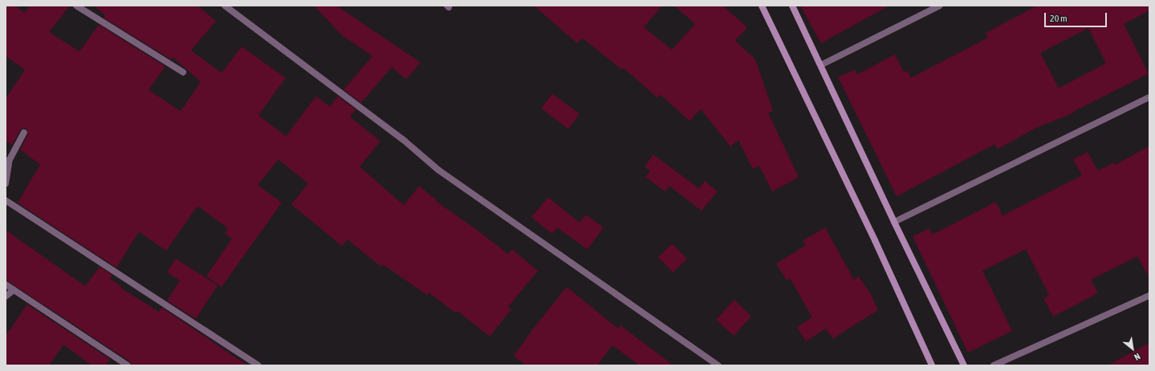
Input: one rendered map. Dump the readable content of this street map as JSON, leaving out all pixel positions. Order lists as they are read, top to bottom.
{
  "scale_bar": "20 m",
  "north": "bottom right"
}
